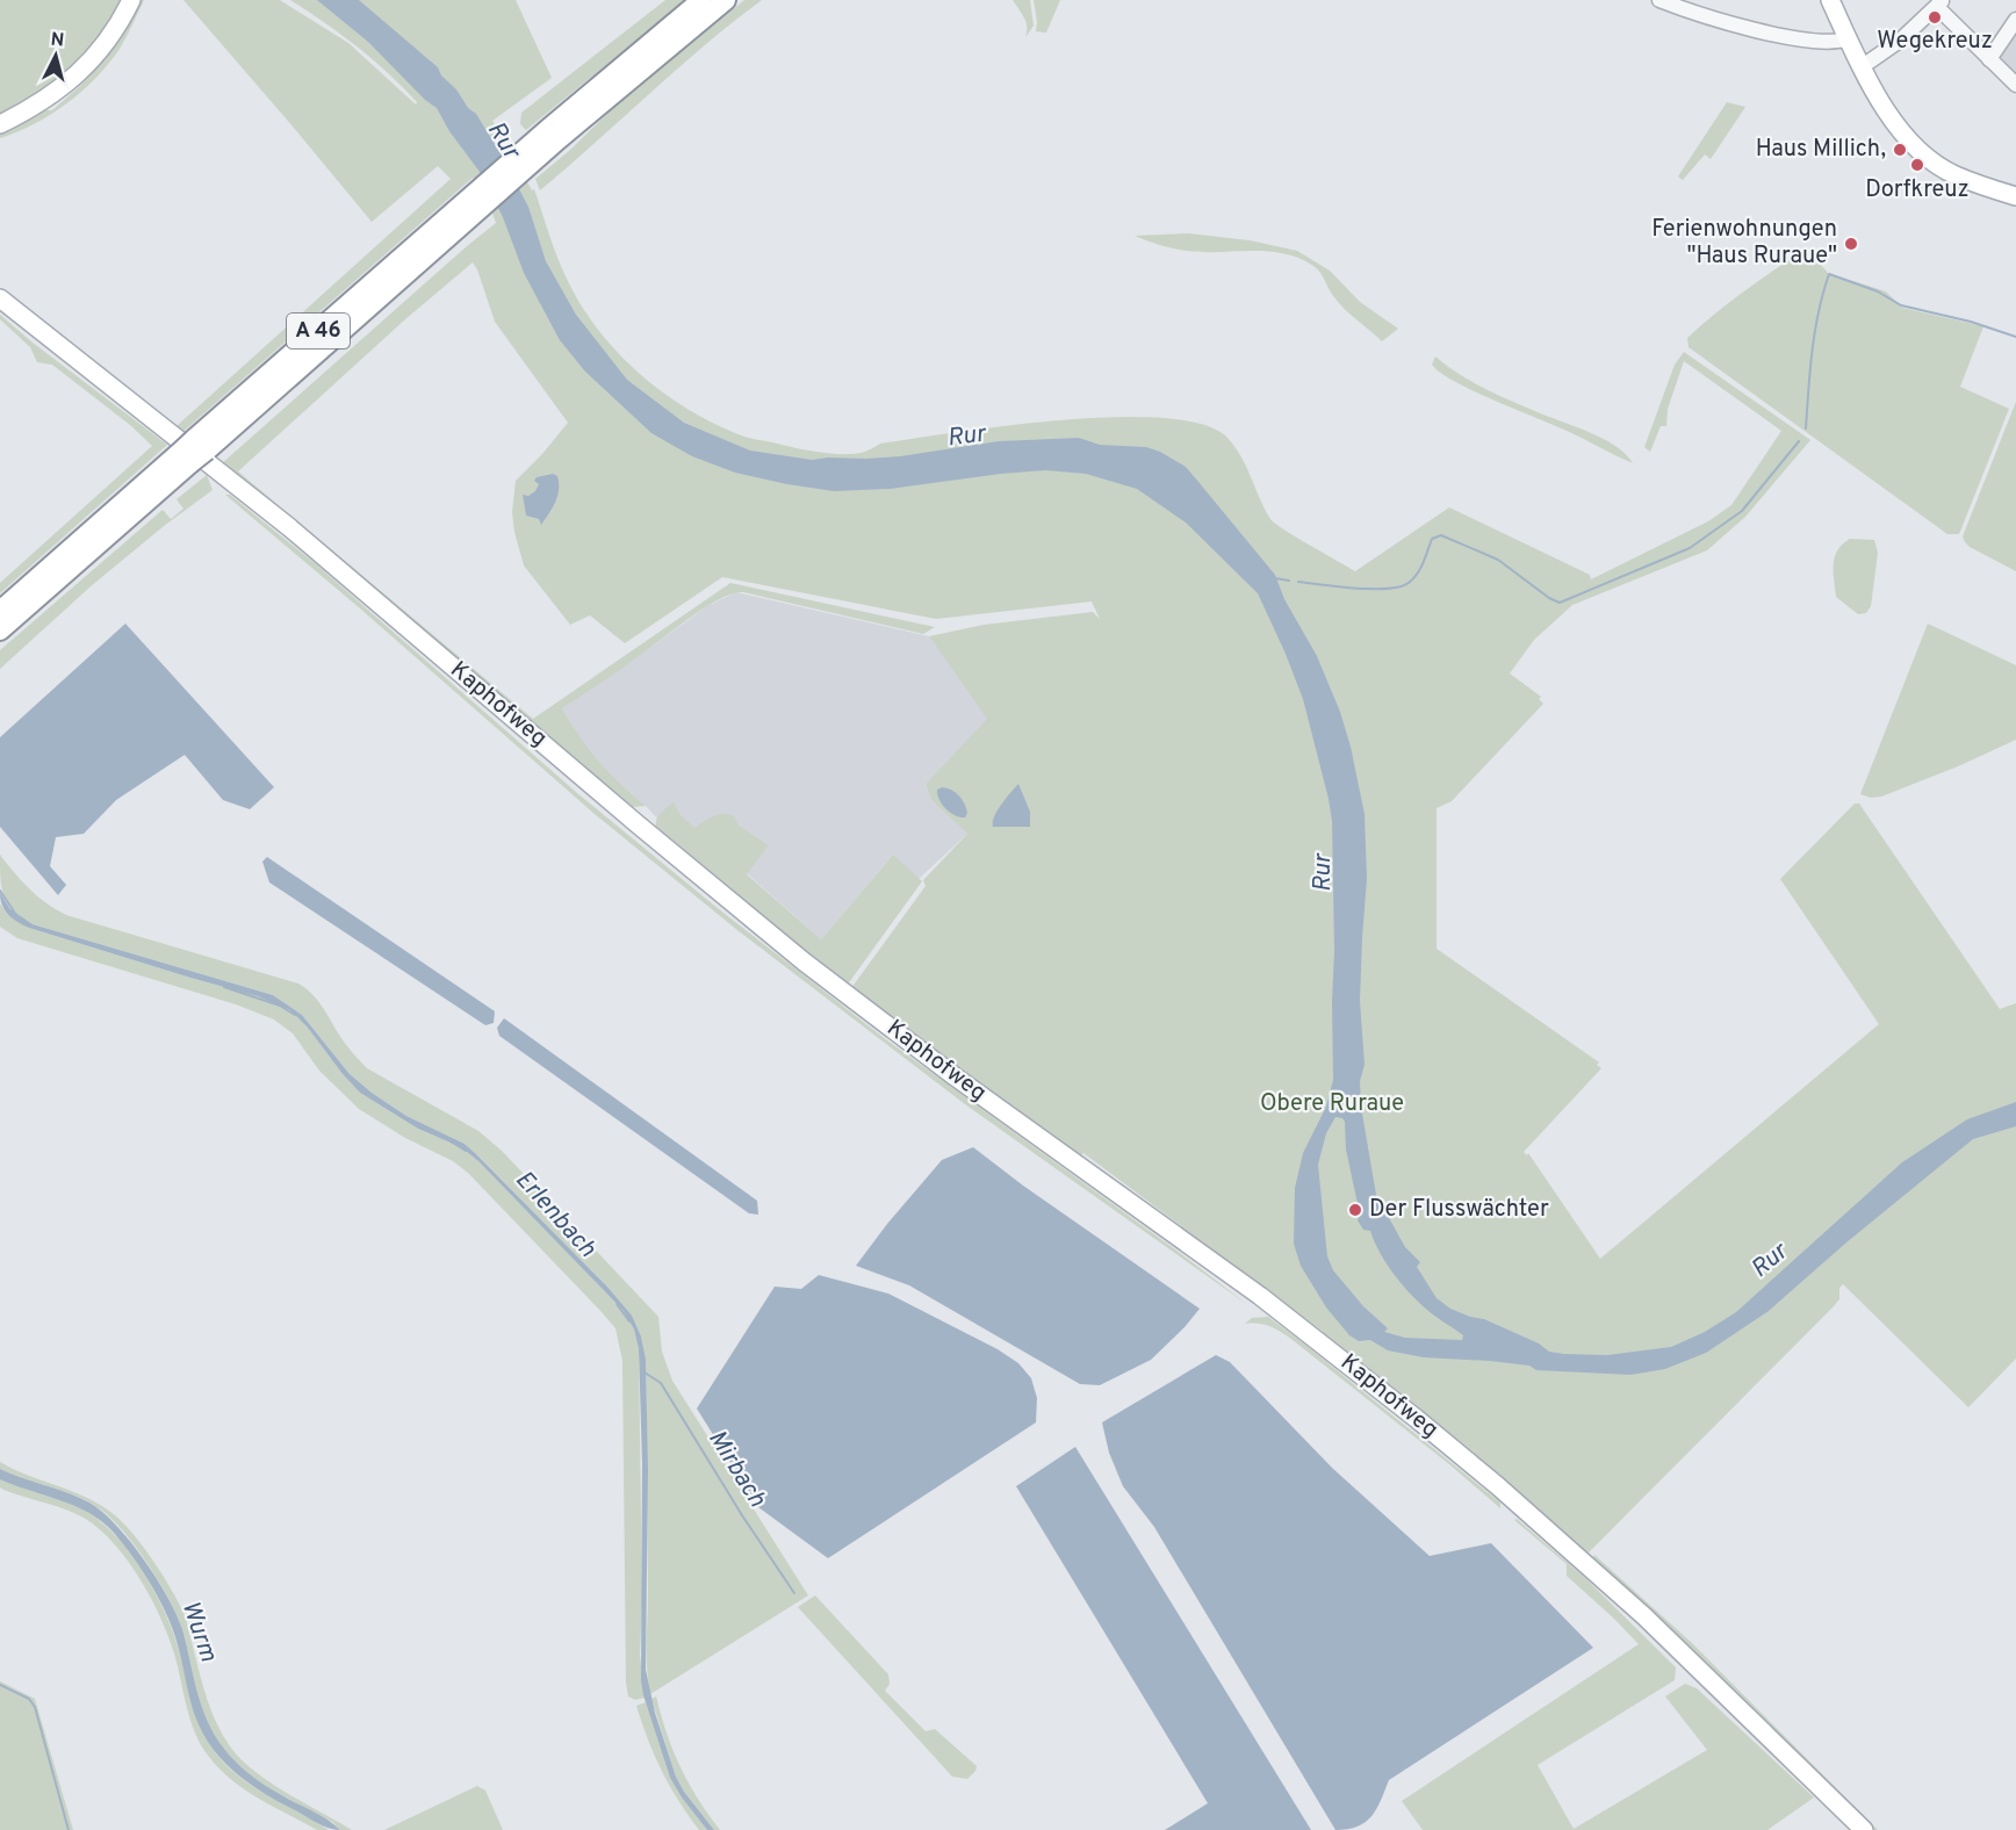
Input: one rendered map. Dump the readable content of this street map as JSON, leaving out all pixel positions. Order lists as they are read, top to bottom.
{
  "streets": {
    "highway": ["A 46"],
    "main road": ["Kaphofweg"]
  },
  "water": [
    "Rur",
    "Erlenbach",
    "Mirbach",
    "Wurm"
  ],
  "parks": ["Obere Ruraue"],
  "places": [
    "Wegekreuz",
    "Haus Millich,",
    "Dorfkreuz",
    "Ferienwohnungen \"Haus Ruraue\"",
    "Der Flusswächter"
  ],
  "north": "top"
}
